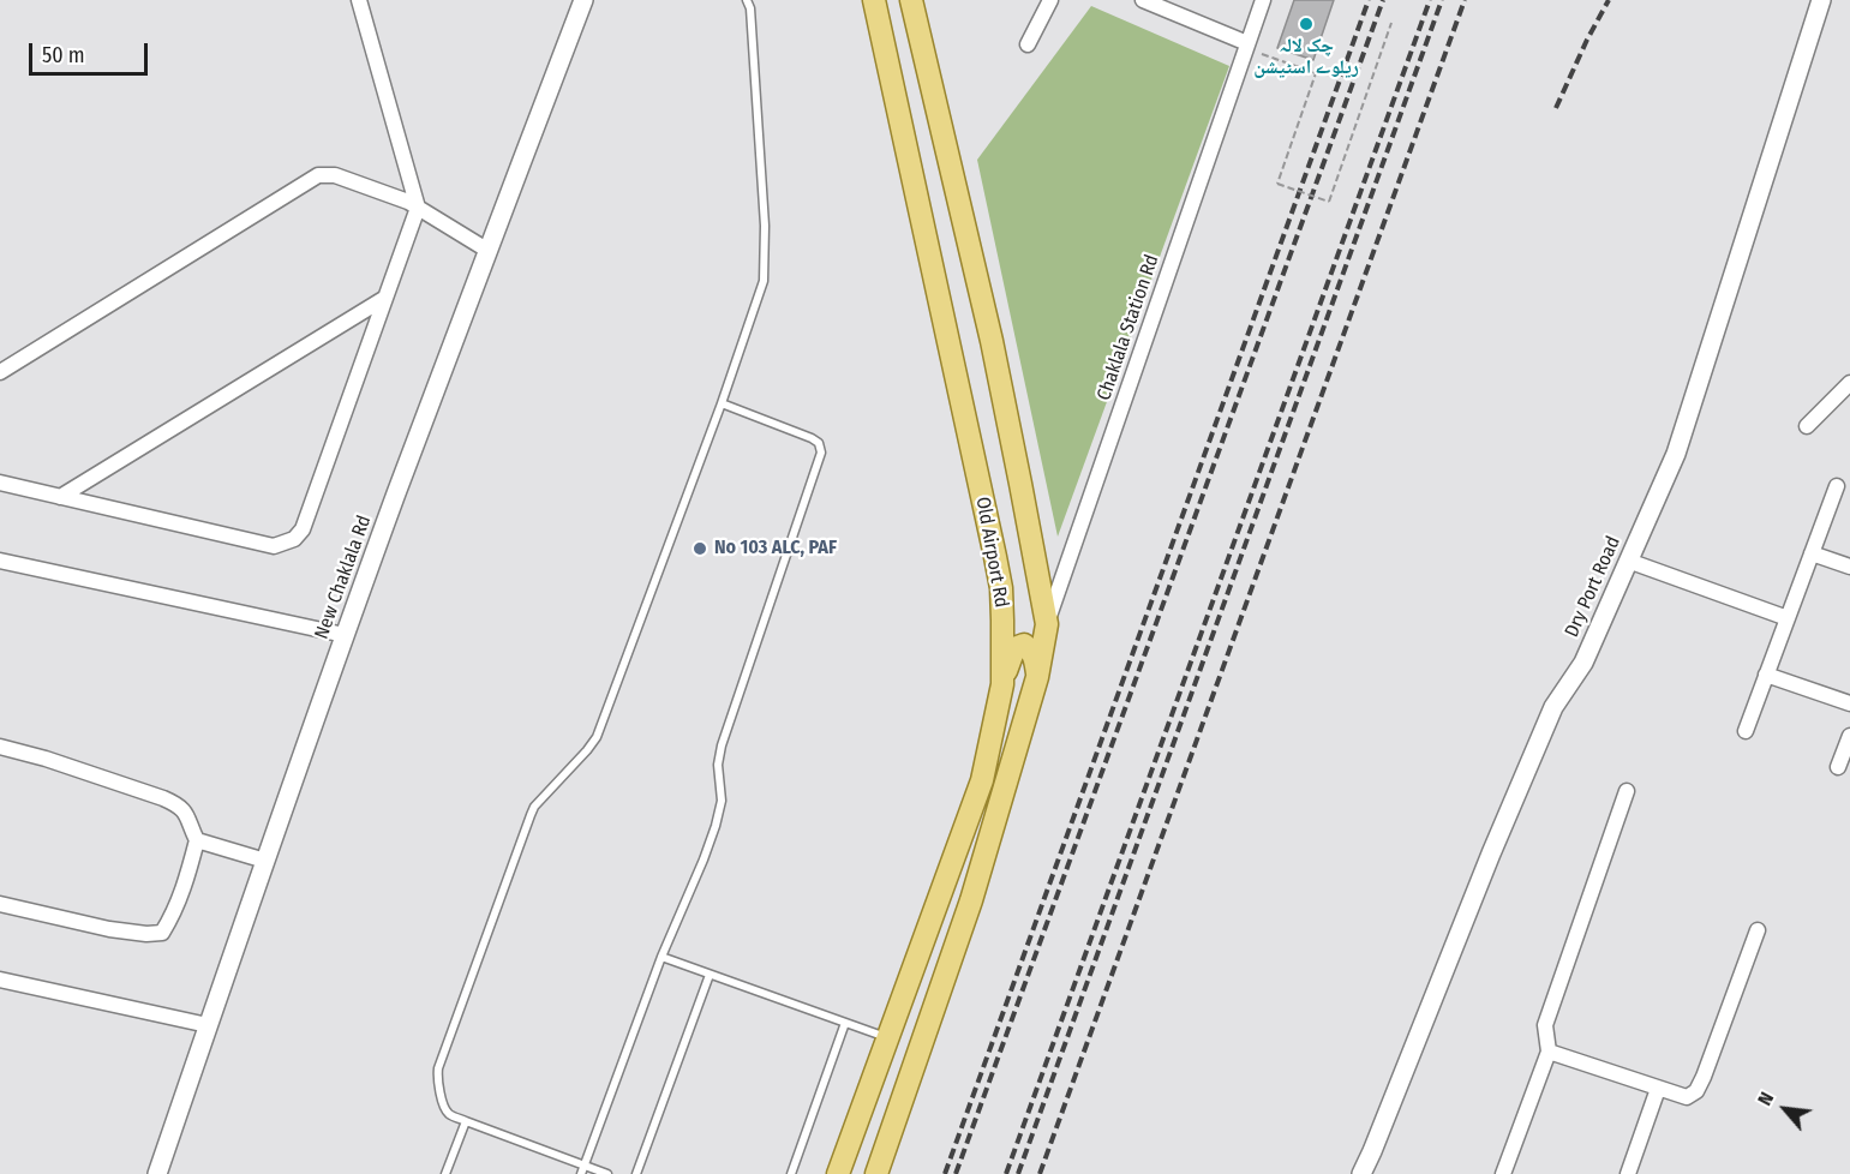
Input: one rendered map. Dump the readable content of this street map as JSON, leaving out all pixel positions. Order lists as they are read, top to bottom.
{
  "streets": {
    "main road": ["Old Airport Rd"],
    "street": ["Chaklala Station Rd", "New Chaklala Rd", "Dry Port Road"]
  },
  "crossings": [
    ["Chaklala Station Rd", "Old Airport Rd"]
  ],
  "places": ["چک لالہ ریلوے اسٹیشن", "No 103 ALC, PAF"],
  "scale_bar": "50 m",
  "north": "top left"
}
